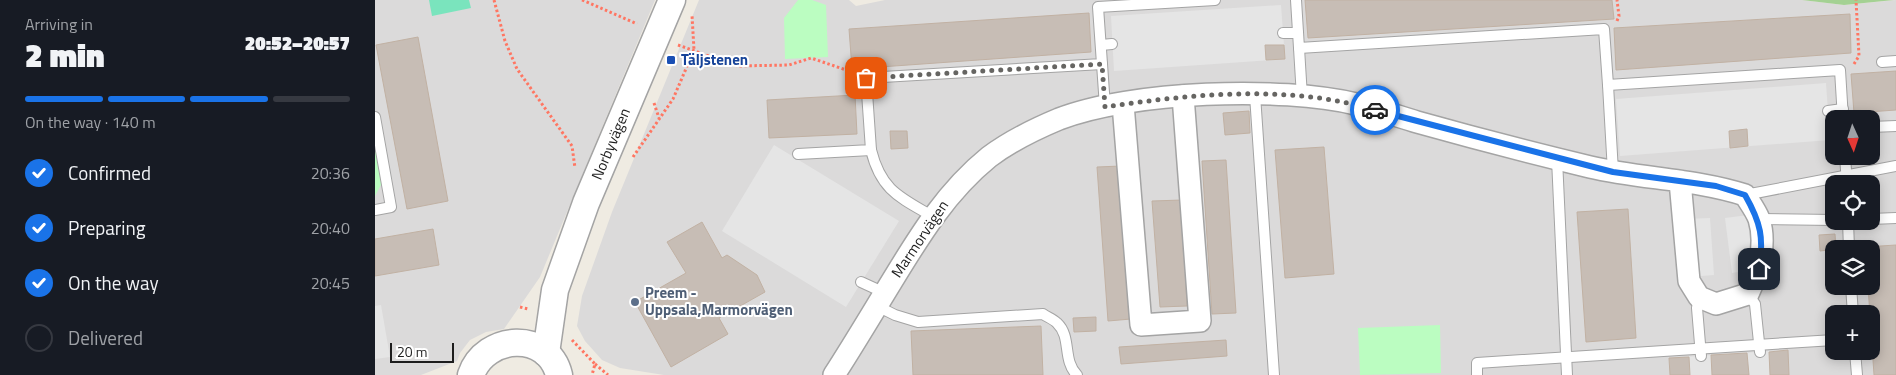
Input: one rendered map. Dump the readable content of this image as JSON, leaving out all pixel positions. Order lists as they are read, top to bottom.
{
  "streets": {
    "street": ["Norbyvägen", "Marmorvägen"]
  },
  "places": {
    "transit": ["Täljstenen"],
    "other": ["Preem - Uppsala,Marmorvägen"]
  },
  "scale_bar": "20 m",
  "north": "bottom",
  "page": {
    "heading": ["2 min", "Arriving in", "20:52–20:57"],
    "bar": "On the way · 140 m",
    "map_buttons": "+",
    "list": [
      ["Confirmed", "20:36"],
      ["Preparing", "20:40"],
      ["On the way", "20:45"],
      "Delivered"
    ],
    "scale": "20 m"
  }
}
